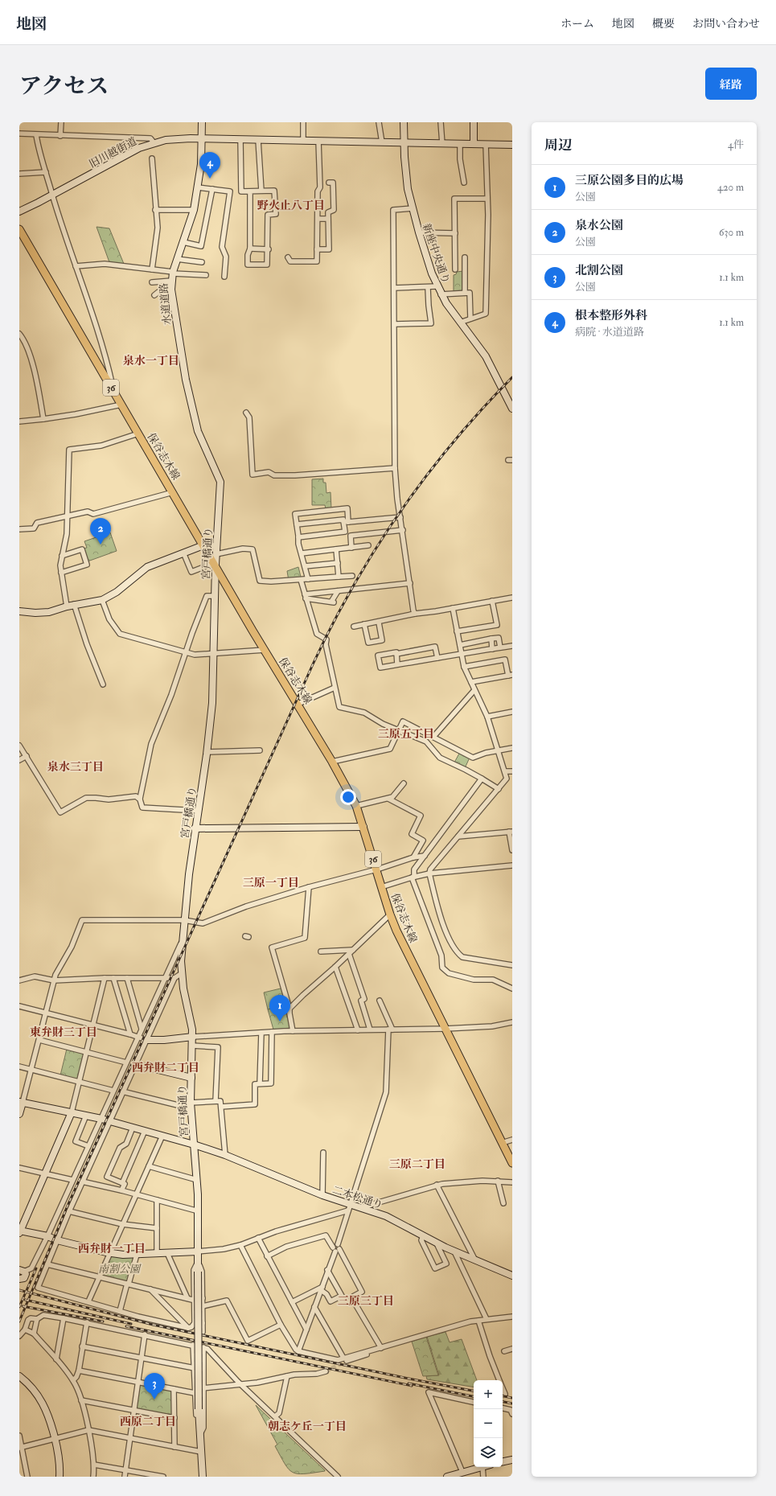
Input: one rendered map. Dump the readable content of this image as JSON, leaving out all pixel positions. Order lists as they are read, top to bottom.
{
  "streets": {
    "main road": ["36", "保谷志木線"],
    "street": [
      "旧川越街道",
      "新座中央通り",
      "水道道路",
      "宮戸橋通り",
      "二本松通り"
    ]
  },
  "crossings": [
    ["旧川越街道", "新座中央通り"],
    ["旧川越街道", "水道道路"],
    ["水道道路", "宮戸橋通り"],
    ["保谷志木線", "宮戸橋通り"],
    ["宮戸橋通り", "二本松通り"]
  ],
  "districts": [
    "野火止八丁目",
    "泉水一丁目",
    "三原五丁目",
    "泉水三丁目",
    "三原一丁目",
    "東弁財三丁目",
    "西弁財二丁目",
    "三原二丁目",
    "西弁財一丁目",
    "三原三丁目",
    "西原二丁目",
    "朝志ケ丘一丁目"
  ],
  "parks": ["南割公園"],
  "page": {
    "header": "地図",
    "nav": [
      "ホーム",
      "地図",
      "概要",
      "お問い合わせ"
    ],
    "title": "アクセス",
    "buttons": "経路",
    "heading": ["周辺", "4件"],
    "pins": [
      "4",
      "2",
      "1",
      "3"
    ],
    "list": [
      {
        "mark": "1",
        "name": "三原公園多目的広場",
        "note": "公園",
        "value": "420 m"
      },
      {
        "mark": "2",
        "name": "泉水公園",
        "note": "公園",
        "value": "630 m"
      },
      {
        "mark": "3",
        "name": "北割公園",
        "note": "公園",
        "value": "1.1 km"
      },
      {
        "mark": "4",
        "name": "根本整形外科",
        "note": "病院 · 水道道路",
        "value": "1.1 km"
      }
    ],
    "map_buttons": ["+", "−"]
  }
}
